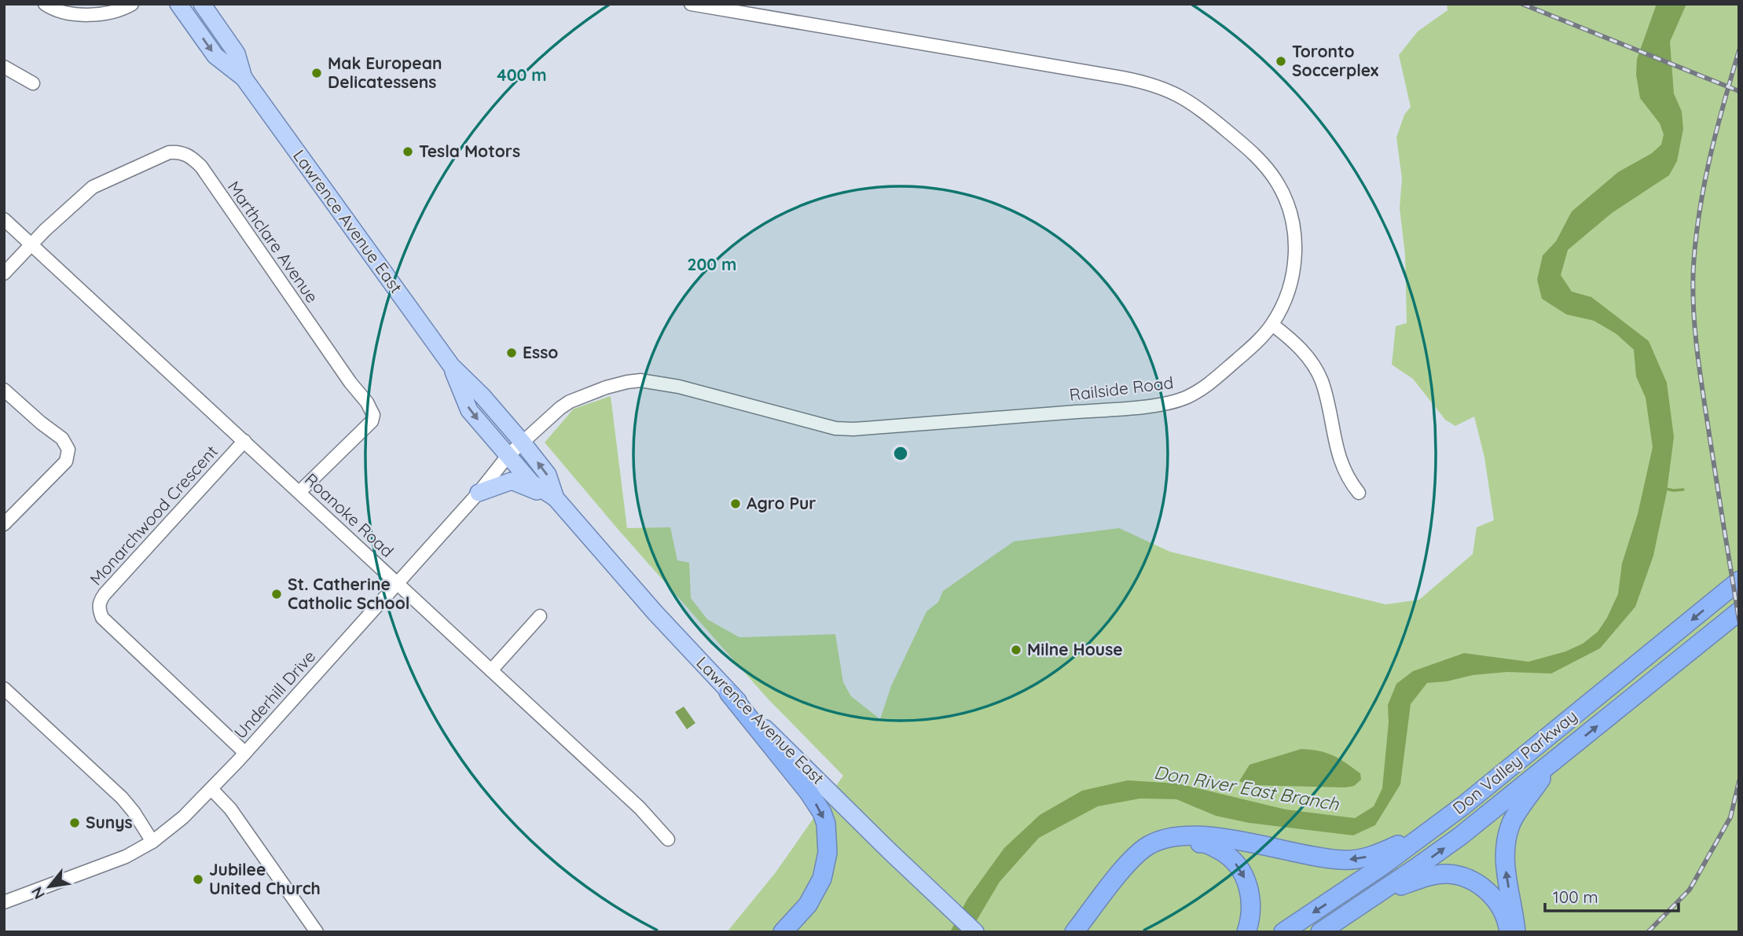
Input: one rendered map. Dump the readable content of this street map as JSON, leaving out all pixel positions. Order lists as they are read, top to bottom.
{
  "streets": {
    "highway": ["Don Valley Parkway"],
    "main road": ["Lawrence Avenue East"],
    "street": [
      "Marthclare Avenue",
      "Railside Road",
      "Monarchwood Crescent",
      "Roanoke Road",
      "Underhill Drive"
    ]
  },
  "crossings": [
    ["Lawrence Avenue East", "Railside Road"],
    ["Lawrence Avenue East", "Underhill Drive"],
    ["Marthclare Avenue", "Roanoke Road"],
    ["Railside Road", "Underhill Drive"],
    ["Monarchwood Crescent", "Roanoke Road"],
    ["Monarchwood Crescent", "Underhill Drive"],
    ["Roanoke Road", "Underhill Drive"]
  ],
  "water": ["Don River East Branch"],
  "places": [
    "Toronto Soccerplex",
    "Mak European Delicatessens",
    "Tesla Motors",
    "Esso",
    "Agro Pur",
    "St. Catherine Catholic School",
    "Milne House",
    "Sunys",
    "Jubilee United Church"
  ],
  "scale_bar": "100 m",
  "north": "bottom left",
  "rings": ["400 m", "200 m"]
}
